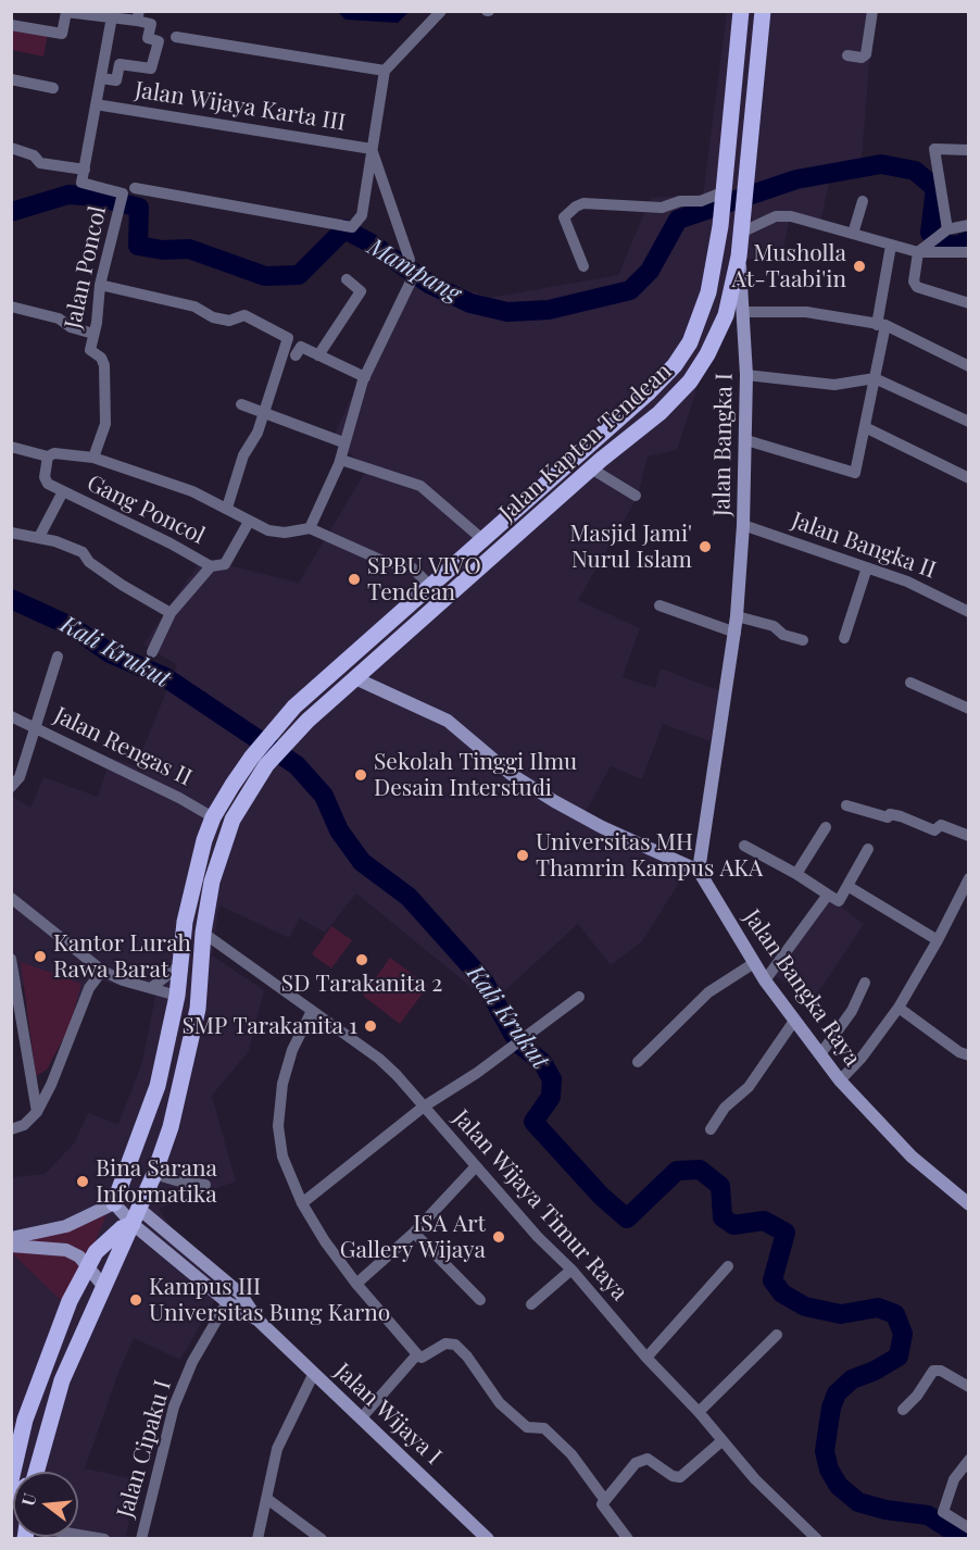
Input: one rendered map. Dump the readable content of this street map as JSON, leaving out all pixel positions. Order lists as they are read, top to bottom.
{
  "streets": {
    "main road": ["Jalan Kapten Tendean"],
    "street": [
      "Jalan Wijaya Karta III",
      "Jalan Poncol",
      "Jalan Bangka I",
      "Gang Poncol",
      "Jalan Bangka II",
      "Jalan Rengas II",
      "Jalan Bangka Raya",
      "Jalan Wijaya Timur Raya",
      "Jalan Wijaya I",
      "Jalan Cipaku I"
    ]
  },
  "crossings": [
    ["Jalan Kapten Tendean", "Jalan Bangka I"],
    ["Jalan Bangka I", "Jalan Bangka II"],
    ["Jalan Bangka I", "Jalan Bangka Raya"],
    ["Jalan Wijaya I", "Jalan Cipaku I"]
  ],
  "water": ["Mampang", "Kali Krukut"],
  "places": [
    "Musholla At-Taabi'in",
    "Masjid Jami' Nurul Islam",
    "SPBU VIVO Tendean",
    "Sekolah Tinggi Ilmu Desain Interstudi",
    "Universitas MH Thamrin Kampus AKA",
    "Kantor Lurah Rawa Barat",
    "SD Tarakanita 2",
    "SMP Tarakanita 1",
    "Bina Sarana Informatika",
    "ISA Art Gallery Wijaya",
    "Kampus III Universitas Bung Karno"
  ],
  "north": "left"
}
